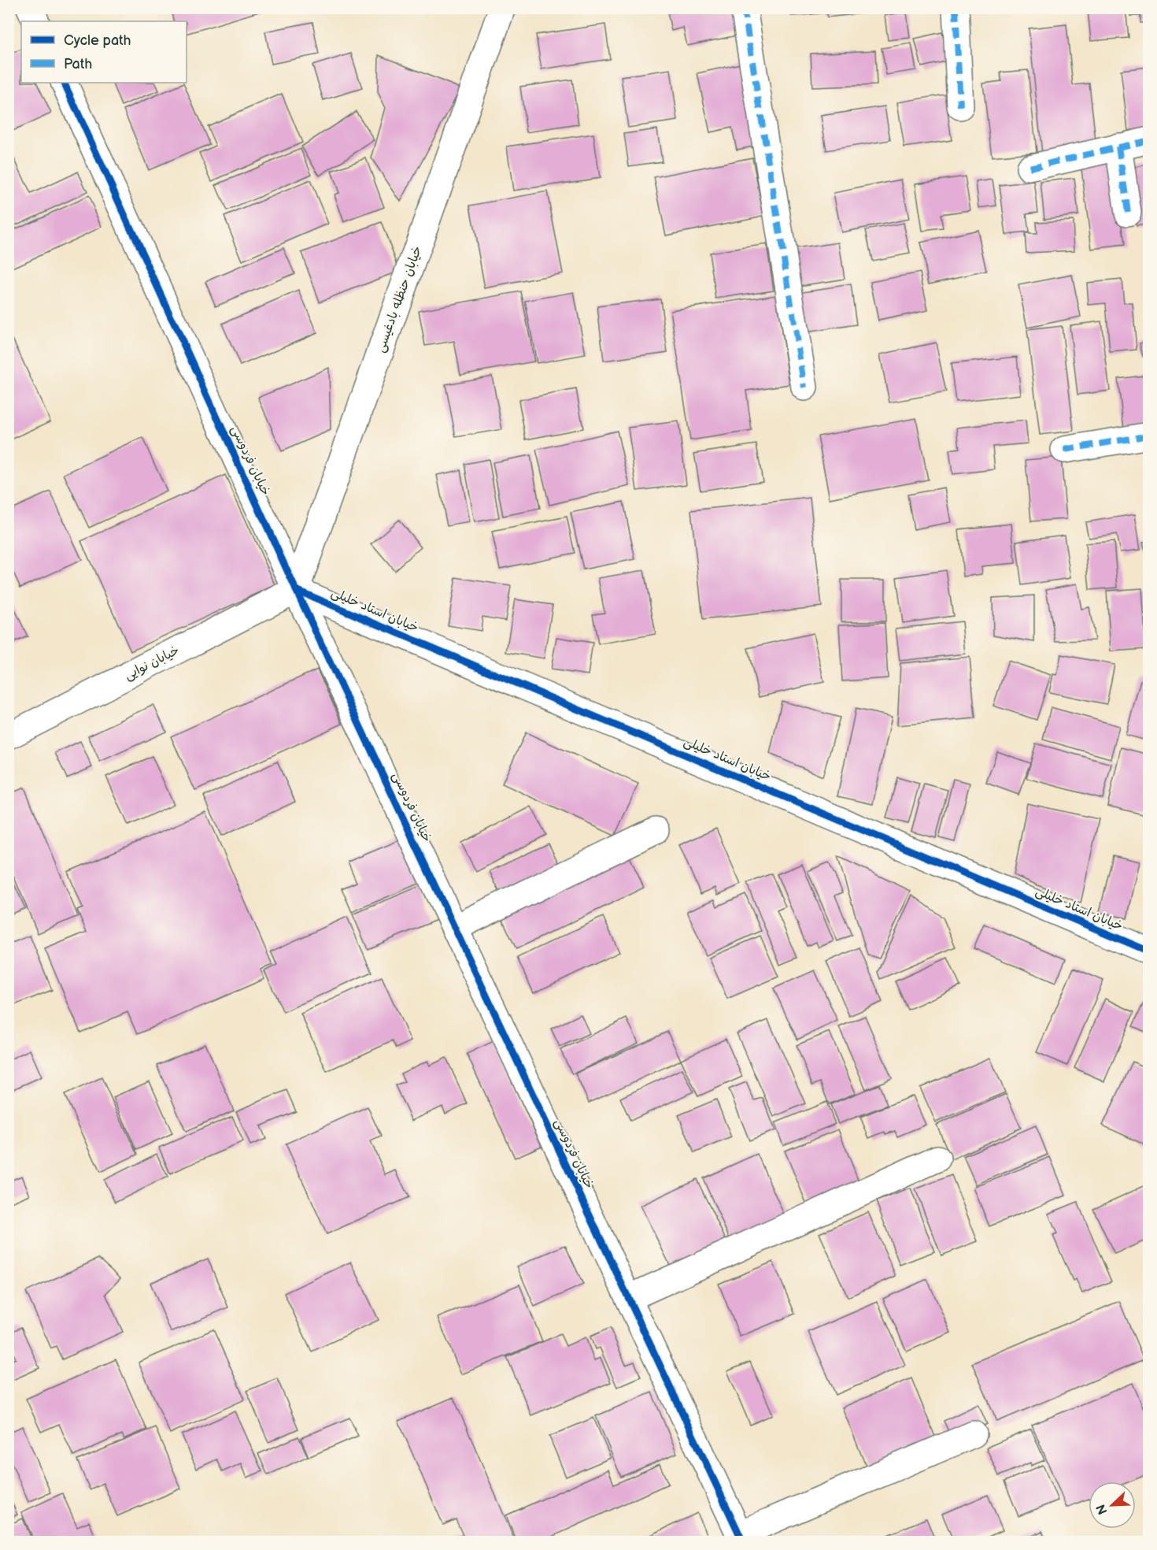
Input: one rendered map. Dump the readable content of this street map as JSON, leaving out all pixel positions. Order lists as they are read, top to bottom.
{
  "streets": {
    "street": [
      "خیابان حنظله بادغیسی",
      "خیابان فردوسی",
      "خیابان استاد خلیلی",
      "خیابان نوایی"
    ]
  },
  "crossings": [
    ["خیابان حنظله بادغیسی", "خیابان فردوسی"],
    ["خیابان حنظله بادغیسی", "خیابان استاد خلیلی"],
    ["خیابان حنظله بادغیسی", "خیابان نوایی"],
    ["خیابان فردوسی", "خیابان استاد خلیلی"],
    ["خیابان فردوسی", "خیابان نوایی"],
    ["خیابان استاد خلیلی", "خیابان نوایی"]
  ],
  "legend": ["Cycle path", "Path"],
  "north": "bottom left"
}
